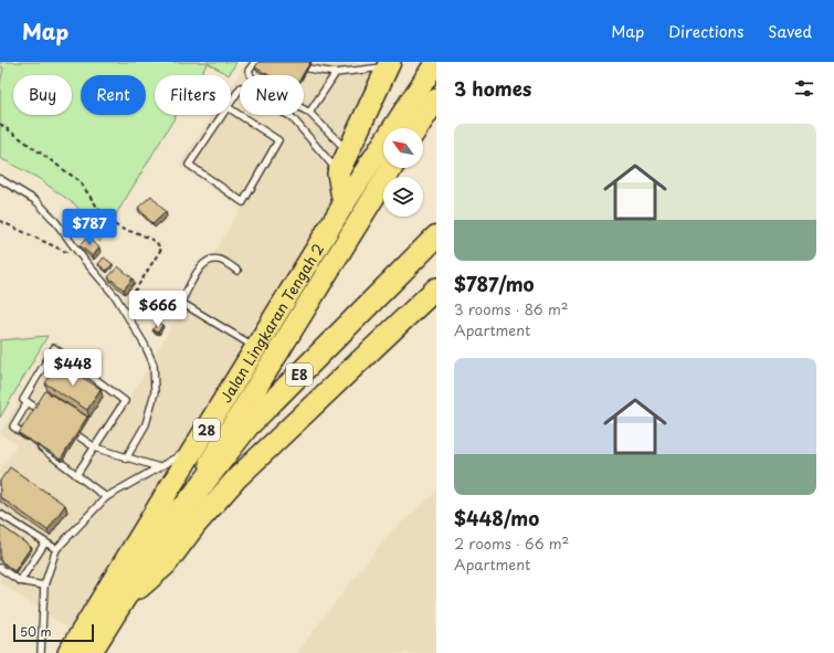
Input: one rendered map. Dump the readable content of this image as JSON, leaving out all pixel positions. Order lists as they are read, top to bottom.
{
  "streets": {
    "highway": ["Jalan Lingkaran Tengah 2", "E8", "28"]
  },
  "crossings": [
    ["Jalan Lingkaran Tengah 2", "E8"]
  ],
  "scale_bar": "50 m",
  "north": "top left",
  "page": {
    "header": "Map",
    "nav": ["Map", "Directions", "Saved"],
    "heading": "3 homes",
    "chip": [
      "Buy",
      "Rent",
      "Filters",
      "New"
    ],
    "list": [
      {
        "name": "$787/mo",
        "note": "3 rooms · 86 m² · Apartment"
      },
      {
        "name": "$448/mo",
        "note": "2 rooms · 66 m² · Apartment"
      }
    ],
    "price": ["$787", "$666", "$448"],
    "scale": "50 m"
  }
}
